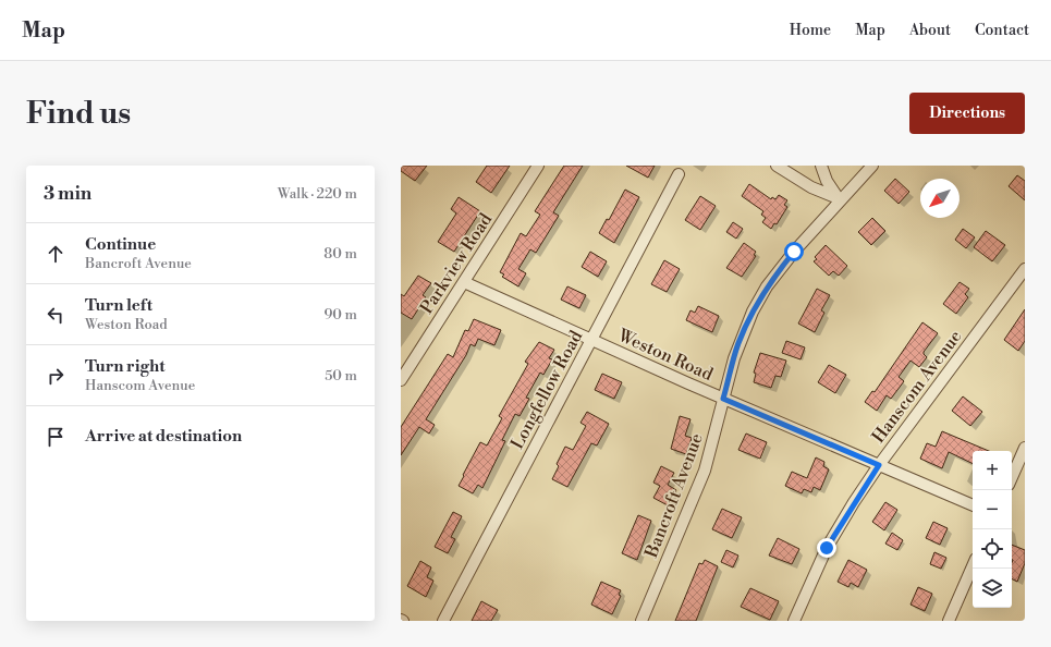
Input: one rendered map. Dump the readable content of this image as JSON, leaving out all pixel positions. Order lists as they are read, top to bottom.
{
  "streets": {
    "street": [
      "Parkview Road",
      "Weston Road",
      "Hanscom Avenue",
      "Longfellow Road",
      "Bancroft Avenue"
    ]
  },
  "crossings": [
    ["Parkview Road", "Weston Road"],
    ["Weston Road", "Hanscom Avenue"],
    ["Weston Road", "Longfellow Road"],
    ["Weston Road", "Bancroft Avenue"]
  ],
  "north": "bottom left",
  "page": {
    "header": "Map",
    "nav": [
      "Home",
      "Map",
      "About",
      "Contact"
    ],
    "buttons": "Directions",
    "title": "Find us",
    "heading": ["3 min", "Walk · 220 m"],
    "list": [
      ["Continue", "Bancroft Avenue", "80 m"],
      ["Turn left", "Weston Road", "90 m"],
      ["Turn right", "Hanscom Avenue", "50 m"],
      "Arrive at destination"
    ],
    "map_buttons": ["+", "−"]
  }
}
